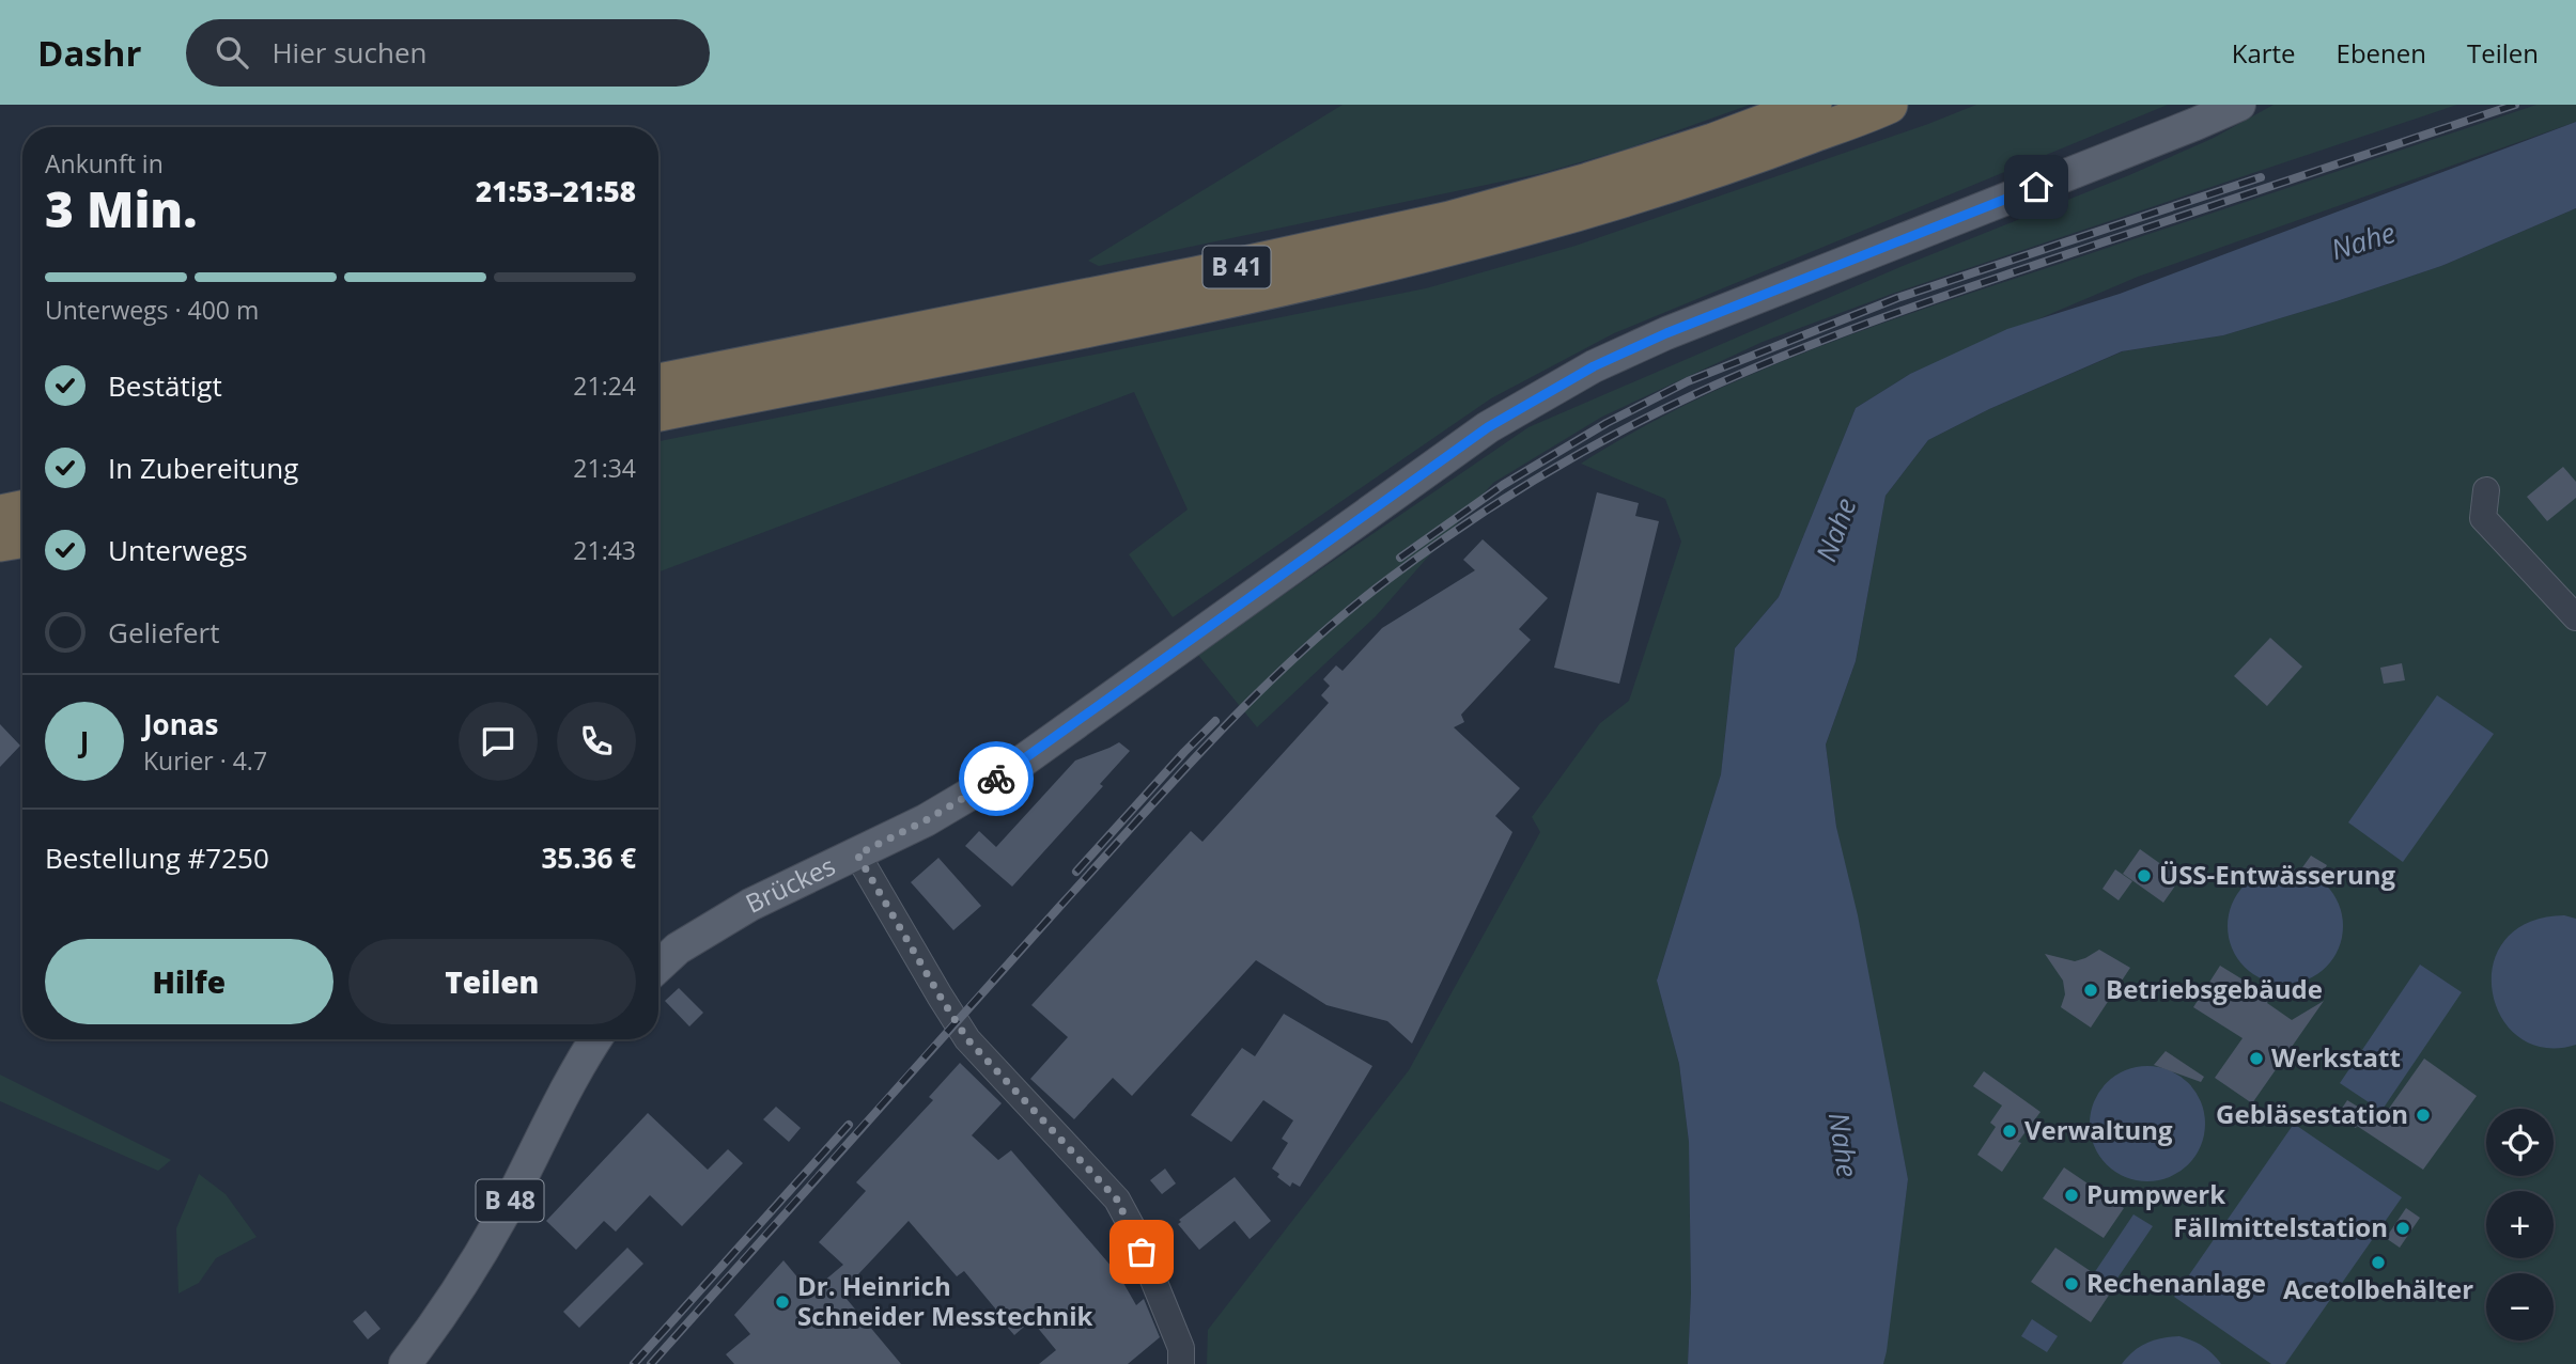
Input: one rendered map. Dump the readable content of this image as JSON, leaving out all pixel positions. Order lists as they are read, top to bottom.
{
  "streets": {
    "highway": ["B 41"],
    "main road": ["Brückes", "B 48"]
  },
  "water": ["Nahe"],
  "places": [
    "ÜSS-Entwässerung",
    "Betriebsgebäude",
    "Werkstatt",
    "Gebläsestation",
    "Verwaltung",
    "Pumpwerk",
    "Fällmittelstation",
    "Acetolbehälter",
    "Rechenanlage",
    "Dr. Heinrich Schneider Messtechnik"
  ],
  "page": {
    "header": "Dashr",
    "search": "Hier suchen",
    "nav": ["Karte", "Ebenen", "Teilen"],
    "heading": ["3 Min.", "Ankunft in", "21:53–21:58"],
    "panel": [
      "Jonas",
      "Kurier · 4.7",
      "Bestellung #7250",
      "35.36 €"
    ],
    "bar": "Unterwegs · 400 m",
    "list": [
      ["Bestätigt", "21:24"],
      ["In Zubereitung", "21:34"],
      ["Unterwegs", "21:43"],
      "Geliefert"
    ],
    "round": "J",
    "buttons": ["Hilfe", "Teilen"],
    "map_buttons": ["+", "−"]
  }
}
